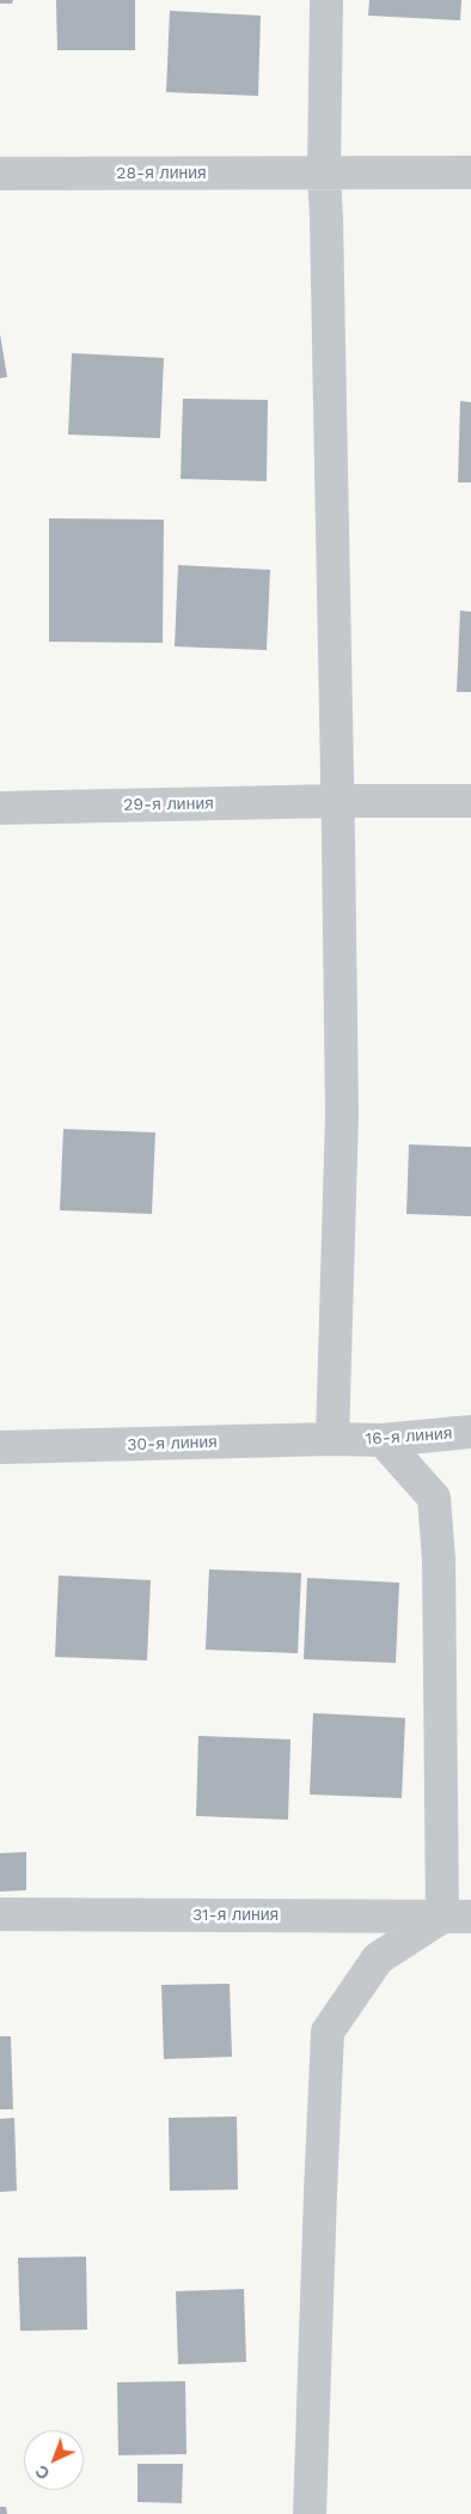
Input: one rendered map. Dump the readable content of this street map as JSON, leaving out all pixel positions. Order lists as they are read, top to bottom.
{
  "streets": {
    "street": [
      "28-я линия",
      "29-я линия",
      "16-я линия",
      "30-я линия",
      "31-я линия"
    ]
  },
  "crossings": [
    ["16-я линия", "30-я линия"]
  ],
  "north": "bottom left"
}
